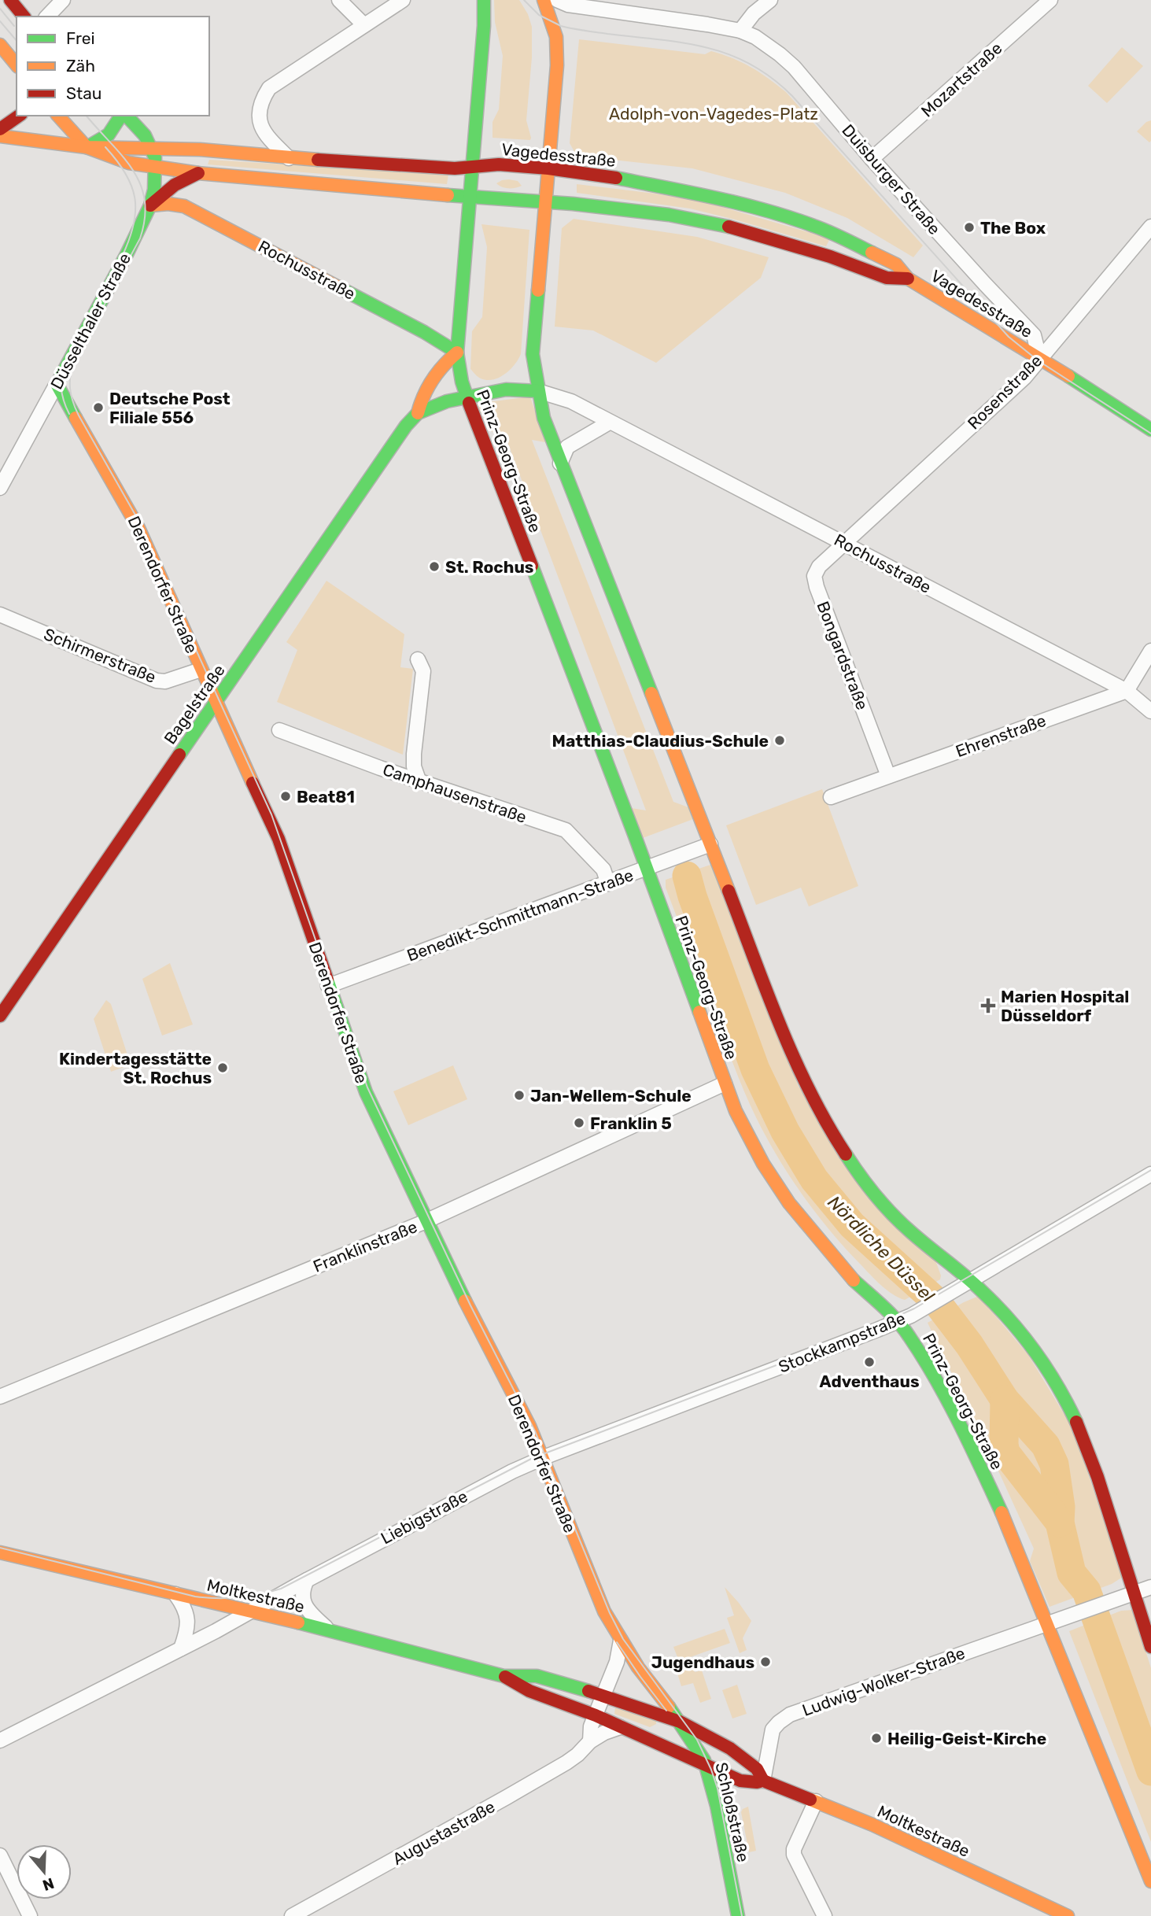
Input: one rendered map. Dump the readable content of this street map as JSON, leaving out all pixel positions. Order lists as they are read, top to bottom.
{
  "streets": {
    "main road": [
      "Vagedesstraße",
      "Rochusstraße",
      "Düsselthaler Straße",
      "Prinz-Georg-Straße",
      "Derendorfer Straße",
      "Bagelstraße",
      "Moltkestraße",
      "Schloßstraße"
    ],
    "street": [
      "Mozartstraße",
      "Duisburger Straße",
      "Rosenstraße",
      "Schirmerstraße",
      "Bongardstraße",
      "Ehrenstraße",
      "Camphausenstraße",
      "Benedikt-Schmittmann-Straße",
      "Franklinstraße",
      "Stockkampstraße",
      "Liebigstraße",
      "Ludwig-Wolker-Straße",
      "Augustastraße"
    ]
  },
  "crossings": [
    ["Mozartstraße", "Duisburger Straße"],
    ["Vagedesstraße", "Duisburger Straße"],
    ["Vagedesstraße", "Düsselthaler Straße"],
    ["Vagedesstraße", "Rosenstraße"],
    ["Vagedesstraße", "Prinz-Georg-Straße"],
    ["Duisburger Straße", "Rosenstraße"],
    ["Rochusstraße", "Düsselthaler Straße"],
    ["Rochusstraße", "Rosenstraße"],
    ["Rochusstraße", "Prinz-Georg-Straße"],
    ["Rochusstraße", "Bongardstraße"],
    ["Rochusstraße", "Bagelstraße"],
    ["Rochusstraße", "Ehrenstraße"],
    ["Düsselthaler Straße", "Derendorfer Straße"],
    ["Rosenstraße", "Bongardstraße"],
    ["Prinz-Georg-Straße", "Bagelstraße"],
    ["Prinz-Georg-Straße", "Benedikt-Schmittmann-Straße"],
    ["Prinz-Georg-Straße", "Franklinstraße"],
    ["Prinz-Georg-Straße", "Stockkampstraße"],
    ["Prinz-Georg-Straße", "Ludwig-Wolker-Straße"],
    ["Derendorfer Straße", "Schirmerstraße"],
    ["Derendorfer Straße", "Bagelstraße"],
    ["Derendorfer Straße", "Benedikt-Schmittmann-Straße"],
    ["Derendorfer Straße", "Franklinstraße"],
    ["Derendorfer Straße", "Stockkampstraße"],
    ["Derendorfer Straße", "Liebigstraße"],
    ["Derendorfer Straße", "Moltkestraße"],
    ["Derendorfer Straße", "Schloßstraße"],
    ["Bongardstraße", "Ehrenstraße"],
    ["Camphausenstraße", "Benedikt-Schmittmann-Straße"],
    ["Stockkampstraße", "Liebigstraße"],
    ["Liebigstraße", "Moltkestraße"],
    ["Moltkestraße", "Ludwig-Wolker-Straße"],
    ["Moltkestraße", "Schloßstraße"],
    ["Moltkestraße", "Augustastraße"]
  ],
  "water": ["Nördliche Düssel"],
  "parks": ["Adolph-von-Vagedes-Platz"],
  "places": {
    "other": [
      "The Box",
      "Deutsche Post Filiale 556",
      "St. Rochus",
      "Matthias-Claudius-Schule",
      "Beat81",
      "Kindertagesstätte St. Rochus",
      "Jan-Wellem-Schule",
      "Franklin 5",
      "Adventhaus",
      "Jugendhaus",
      "Heilig-Geist-Kirche"
    ],
    "health": ["Marien Hospital Düsseldorf"]
  },
  "legend": ["Frei", "Zäh", "Stau"],
  "north": "bottom"
}
